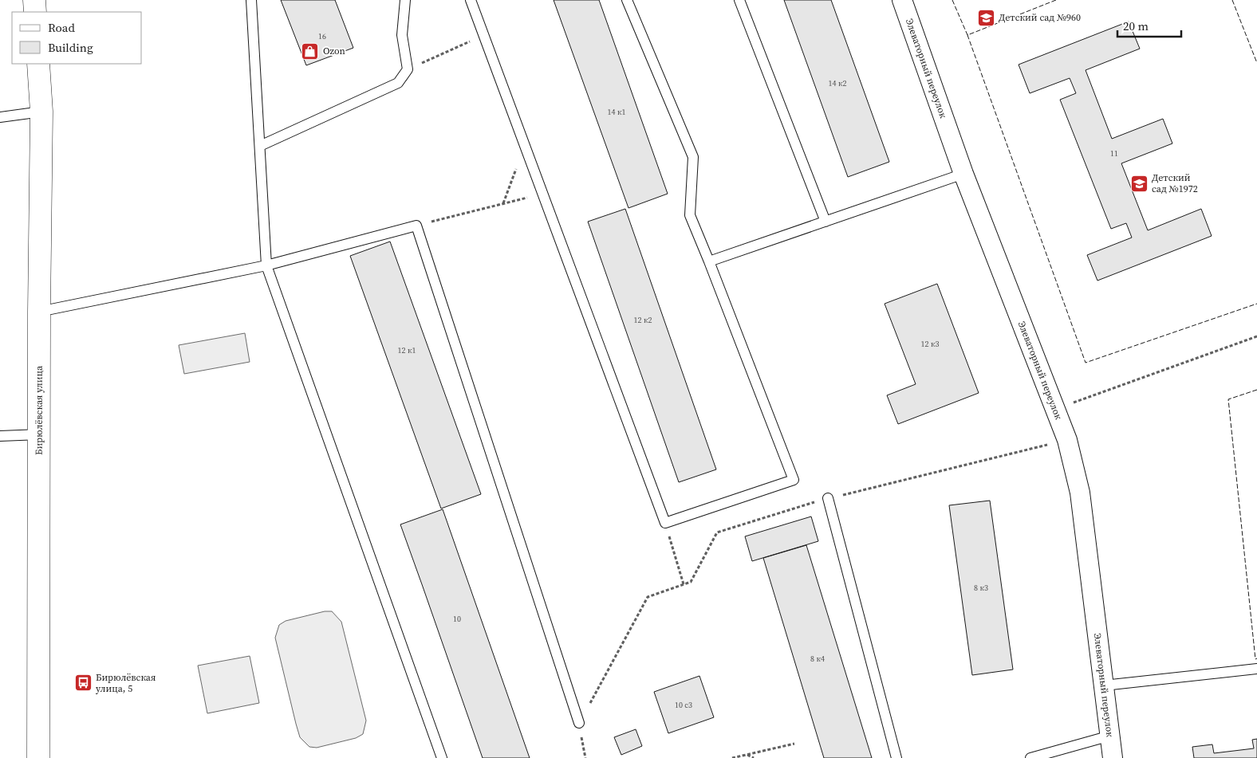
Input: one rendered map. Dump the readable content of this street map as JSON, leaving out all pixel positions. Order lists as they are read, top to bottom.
{
  "streets": {
    "street": ["Элеваторный переулок", "Бирюлёвская улица"]
  },
  "places": {
    "school or university": ["Детский сад №960", "Детский сад №1972"],
    "shop": ["Ozon"],
    "bus stop": ["Бирюлёвская улица, 5"]
  },
  "house_numbers": [
    "16",
    "14 к2",
    "14 к1",
    "11",
    "12 к2",
    "12 к3",
    "12 к1",
    "8 к3",
    "10",
    "8 к4",
    "10 с3"
  ],
  "legend": ["Road", "Building"],
  "scale_bar": "20 m"
}
